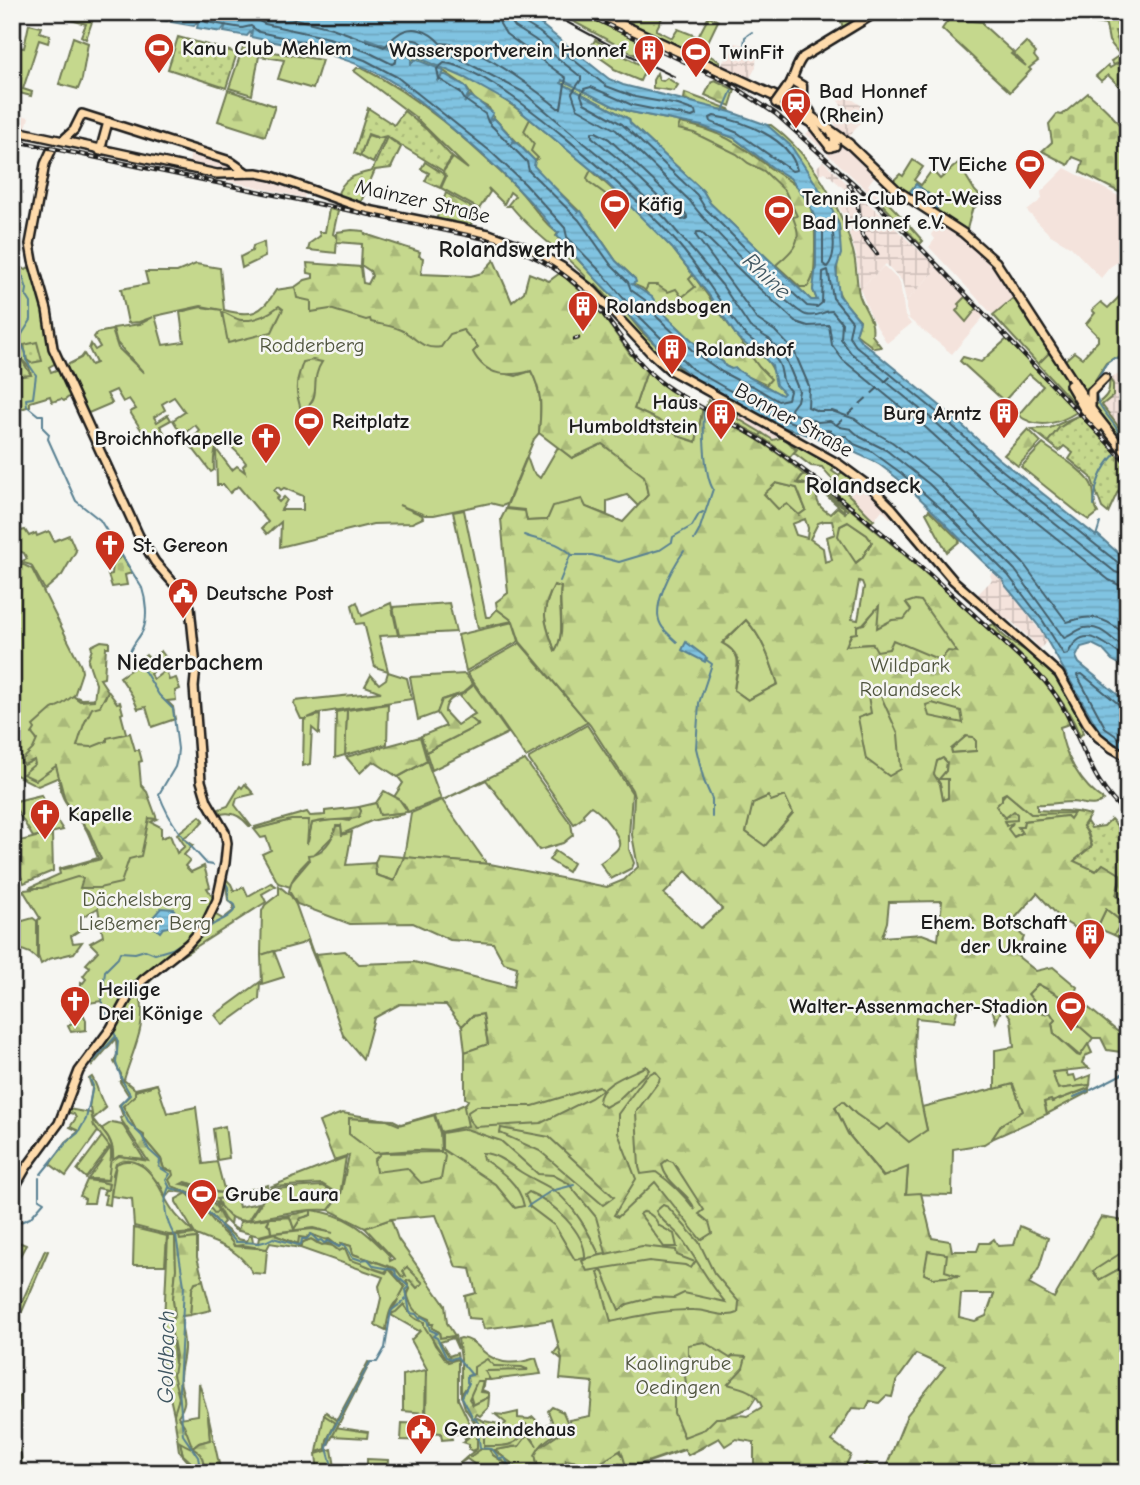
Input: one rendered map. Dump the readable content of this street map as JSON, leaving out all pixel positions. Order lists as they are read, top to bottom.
{
  "streets": {
    "main road": ["Mainzer Straße", "Bonner Straße"]
  },
  "crossings": [
    ["Mainzer Straße", "Bonner Straße"]
  ],
  "districts": ["Rolandswerth", "Rolandseck", "Niederbachem"],
  "water": ["Rhine", "Goldbach"],
  "parks": [
    "Rodderberg",
    "Wildpark Rolandseck",
    "Dächelsberg - Ließemer Berg",
    "Kaolingrube Oedingen"
  ],
  "places": {
    "sports": [
      "Kanu Club Mehlem",
      "TwinFit",
      "TV Eiche",
      "Käfig",
      "Tennis-Club Rot-Weiss Bad Honnef e.V.",
      "Reitplatz",
      "Walter-Assenmacher-Stadion",
      "Grube Laura"
    ],
    "building": [
      "Wassersportverein Honnef",
      "Rolandsbogen",
      "Rolandshof",
      "Burg Arntz",
      "Haus Humboldtstein",
      "Ehem. Botschaft der Ukraine"
    ],
    "station": ["Bad Honnef (Rhein)"],
    "church": [
      "Broichhofkapelle",
      "St. Gereon",
      "Kapelle",
      "Heilige Drei Könige"
    ],
    "public building": ["Deutsche Post", "Gemeindehaus"]
  }
}
